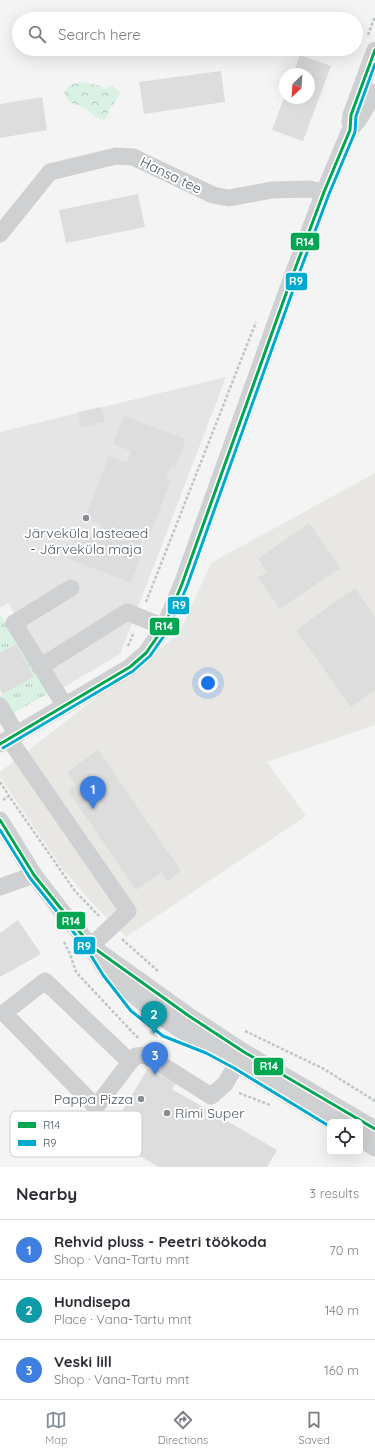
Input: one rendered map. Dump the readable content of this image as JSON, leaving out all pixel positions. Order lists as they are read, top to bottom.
{
  "streets": {
    "street": ["Hansa tee"]
  },
  "places": ["Järveküla lasteaed - Järveküla maja", "Pappa Pizza", "Rimi Super"],
  "lines": ["transit line R14", "transit line R9"],
  "legend": ["R14", "R9"],
  "north": "bottom left",
  "page": {
    "search": "Search here",
    "pins": ["1", "2", "3"],
    "heading": ["Nearby", "3 results"],
    "list": [
      {
        "mark": "1",
        "name": "Rehvid pluss - Peetri töökoda",
        "note": "Shop · Vana-Tartu mnt",
        "value": "70 m"
      },
      {
        "mark": "2",
        "name": "Hundisepa",
        "note": "Place · Vana-Tartu mnt",
        "value": "140 m"
      },
      {
        "mark": "3",
        "name": "Veski lill",
        "note": "Shop · Vana-Tartu mnt",
        "value": "160 m"
      }
    ],
    "nav": ["Map", "Directions", "Saved"]
  }
}
